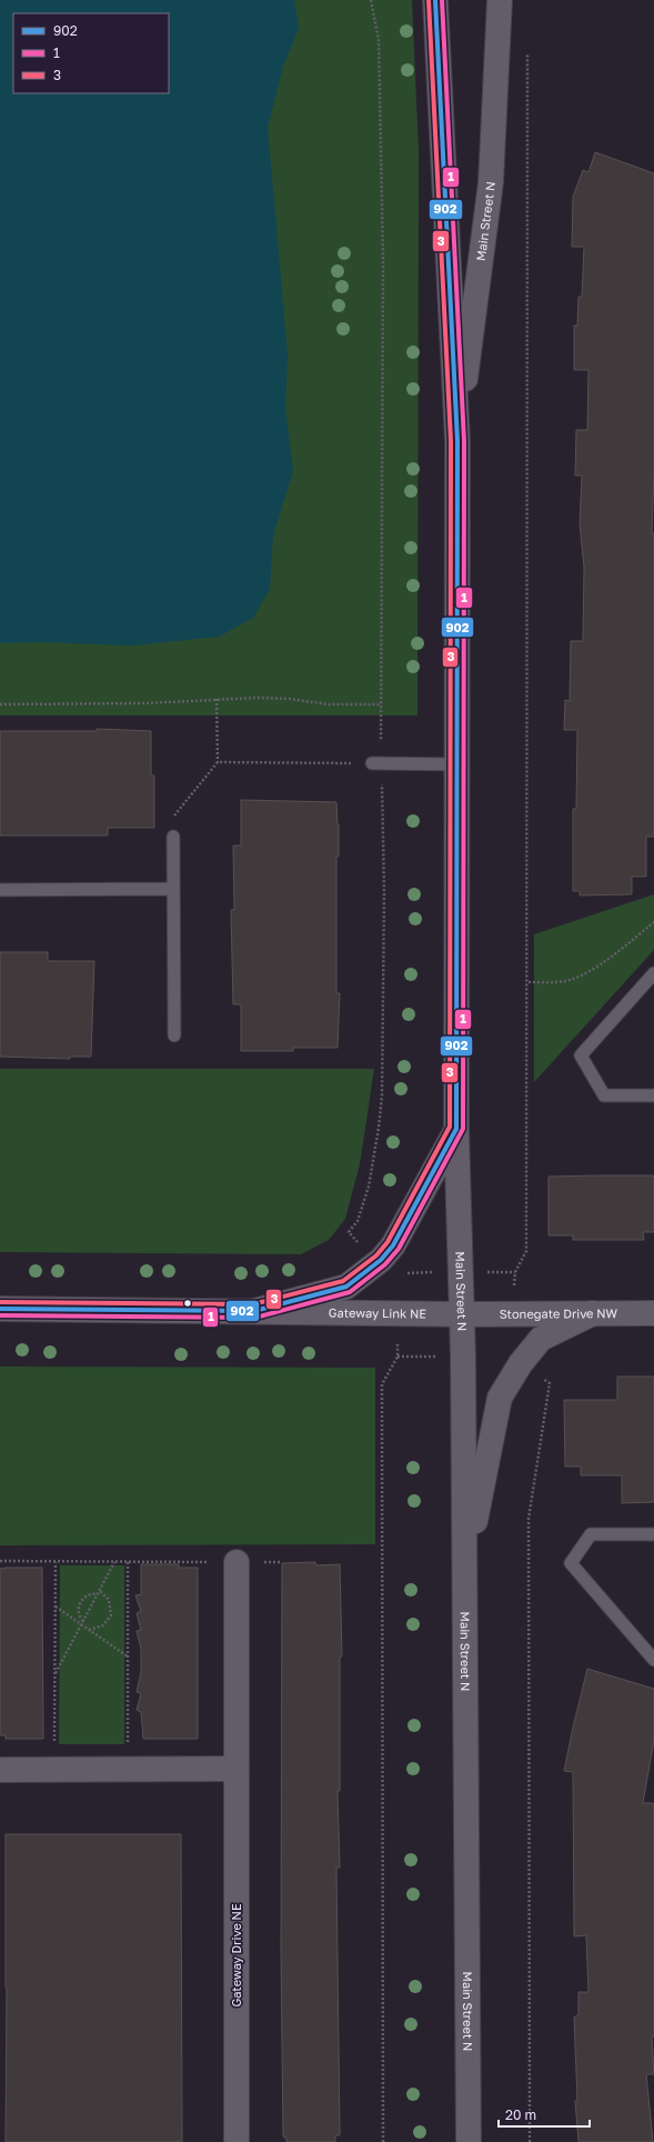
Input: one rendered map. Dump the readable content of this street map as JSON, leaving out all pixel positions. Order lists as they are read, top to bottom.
{
  "streets": {
    "street": [
      "Main Street N",
      "Gateway Link NE",
      "Stonegate Drive NW",
      "Gateway Drive NE"
    ]
  },
  "crossings": [
    ["Main Street N", "Gateway Link NE"],
    ["Main Street N", "Stonegate Drive NW"],
    ["Gateway Link NE", "Stonegate Drive NW"]
  ],
  "lines": ["transit line 902", "transit line 1", "transit line 3"],
  "legend": ["902", "1", "3"],
  "scale_bar": "20 m"
}
